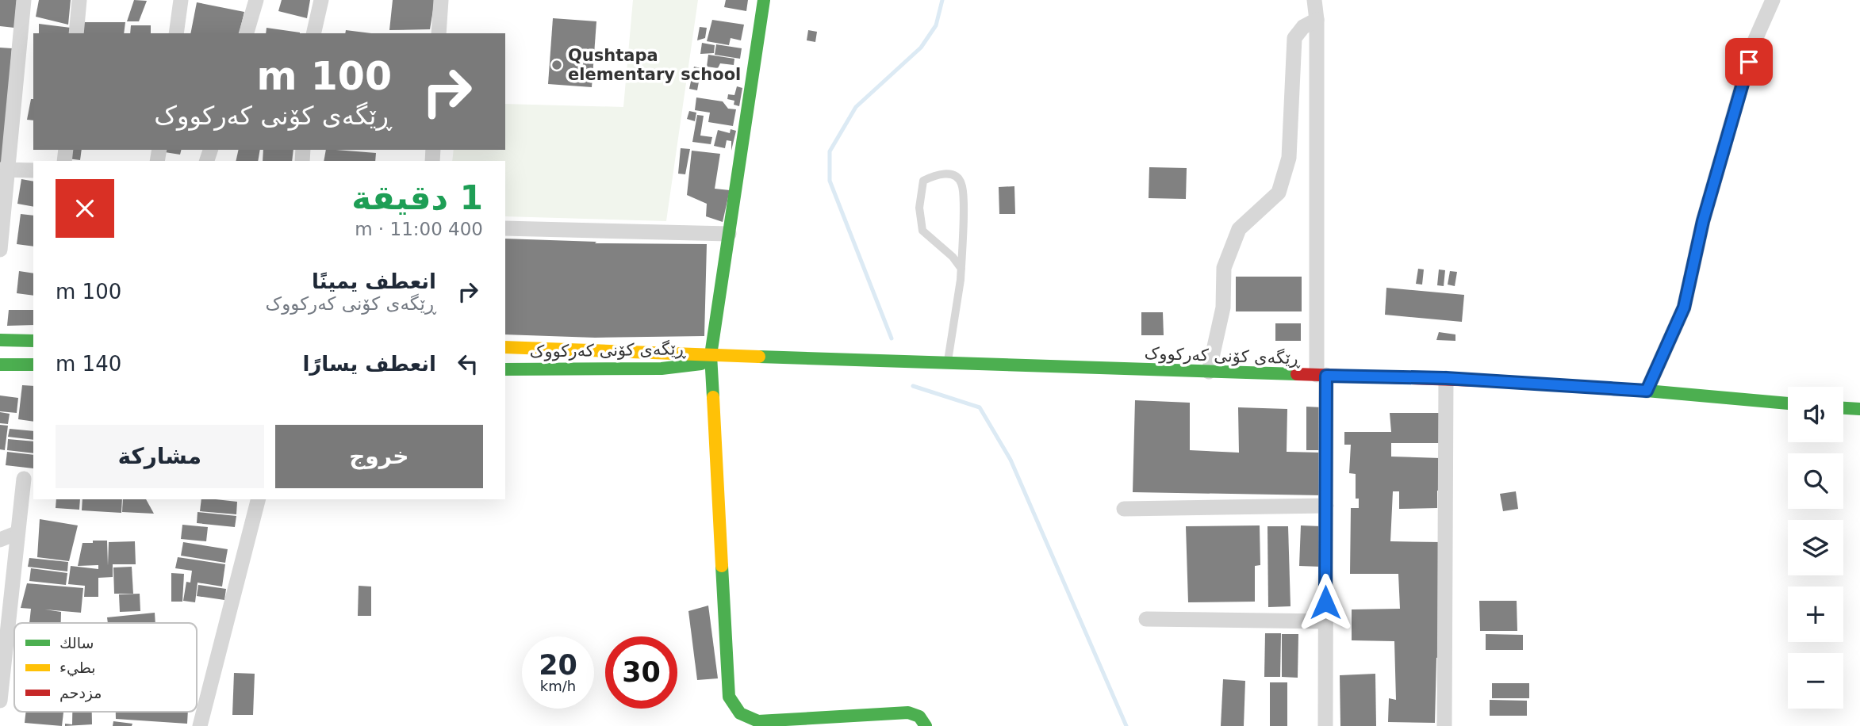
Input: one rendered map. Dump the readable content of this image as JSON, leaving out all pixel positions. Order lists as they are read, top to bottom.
{
  "streets": {
    "street": ["ڕێگەی کۆنی کەرکووک"]
  },
  "places": ["Qushtapa elementary school"],
  "legend": ["سالك", "بطيء", "مزدحم"],
  "page": {
    "turn": ["100 m", "ڕێگەی کۆنی کەرکووک"],
    "heading": ["1 دقيقة", "400 m · 11:00"],
    "list": [
      {
        "name": "انعطف يمينًا",
        "note": "ڕێگەی کۆنی کەرکووک",
        "value": "100 m"
      },
      {
        "name": "انعطف يسارًا",
        "value": "140 m"
      }
    ],
    "map_buttons": ["+", "−"],
    "buttons": ["خروج", "مشاركة"],
    "speed": "20 km/h",
    "limit": "30"
  }
}
